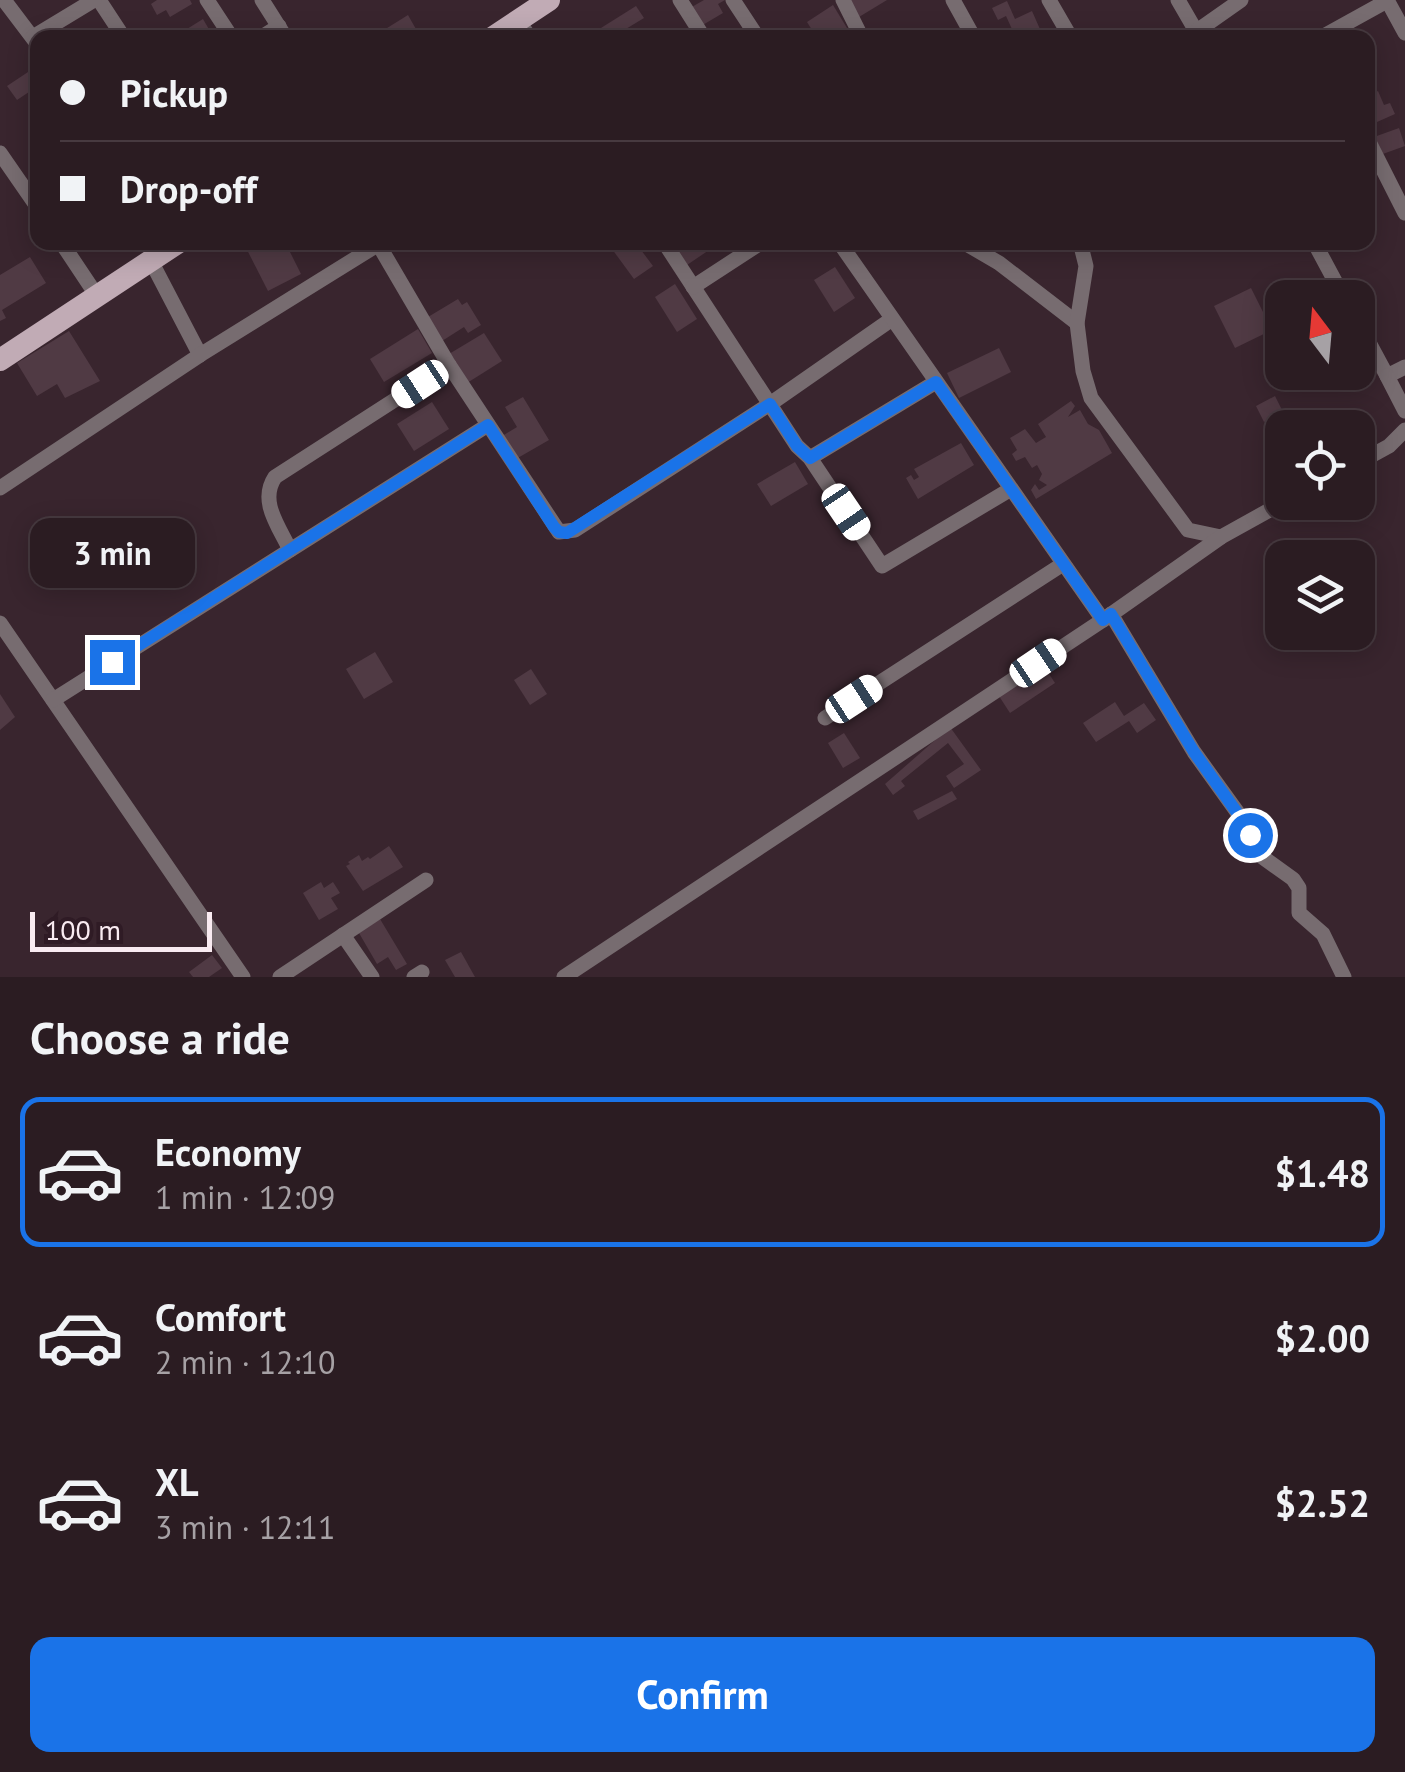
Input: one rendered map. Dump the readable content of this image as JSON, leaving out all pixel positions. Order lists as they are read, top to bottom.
{
  "scale_bar": "100 m",
  "north": "top",
  "page": {
    "banner": ["Pickup", "Drop-off"],
    "bubble": "3 min",
    "scale": "100 m",
    "heading": "Choose a ride",
    "list": [
      {
        "name": "Economy",
        "note": "1 min · 12:09",
        "value": "$1.48"
      },
      {
        "name": "Comfort",
        "note": "2 min · 12:10",
        "value": "$2.00"
      },
      {
        "name": "XL",
        "note": "3 min · 12:11",
        "value": "$2.52"
      }
    ],
    "buttons": "Confirm"
  }
}
